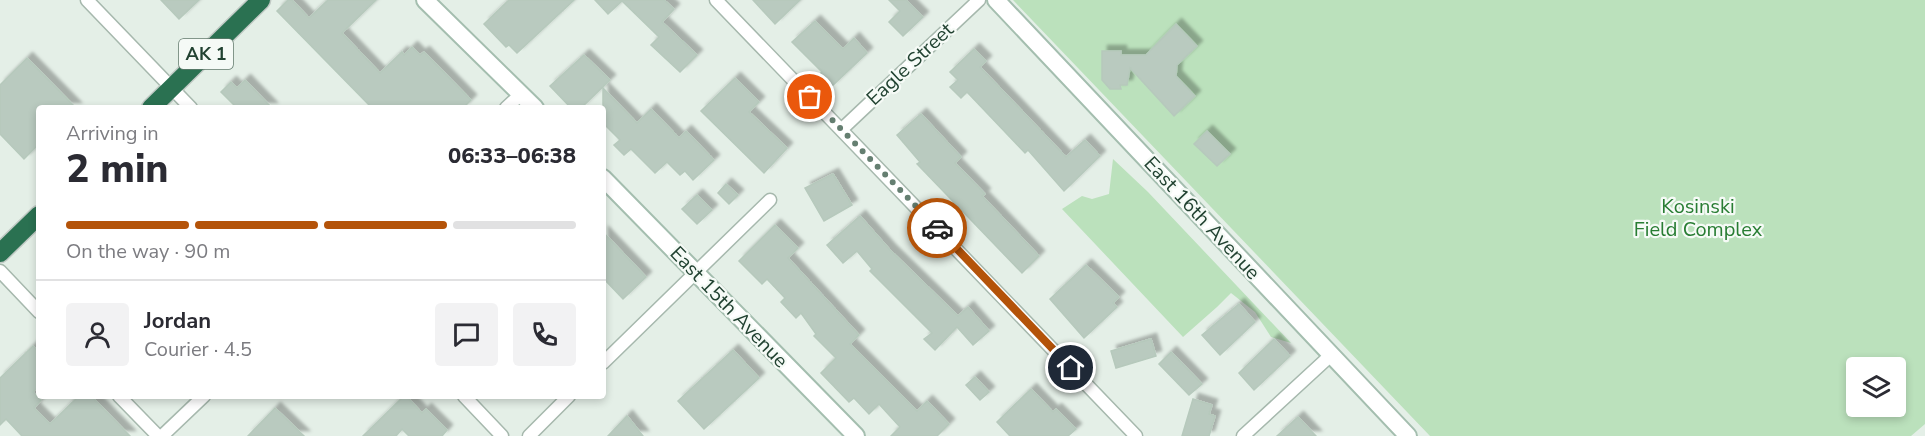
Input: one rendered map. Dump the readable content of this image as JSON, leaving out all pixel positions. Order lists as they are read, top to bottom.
{
  "streets": {
    "highway": ["AK 1"],
    "street": ["Eagle Street", "East 16th Avenue", "East 15th Avenue"]
  },
  "parks": ["Kosinski Field Complex"],
  "page": {
    "heading": ["2 min", "Arriving in", "06:33–06:38"],
    "panel": ["Jordan", "Courier · 4.5"],
    "bar": "On the way · 90 m"
  }
}
